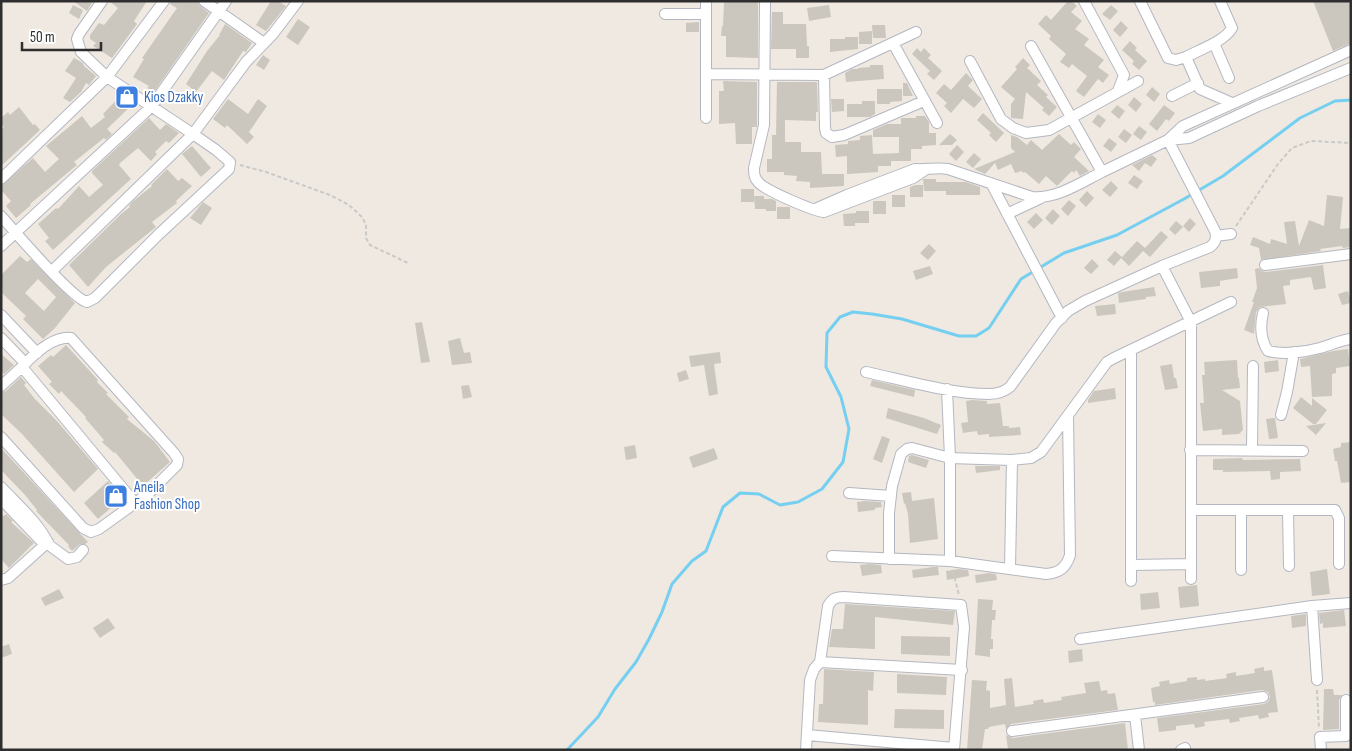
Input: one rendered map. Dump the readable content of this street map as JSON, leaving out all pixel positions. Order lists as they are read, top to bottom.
{
  "places": {
    "shop": ["Kios Dzakky", "Aneila Fashion Shop"]
  },
  "scale_bar": "50 m"
}
